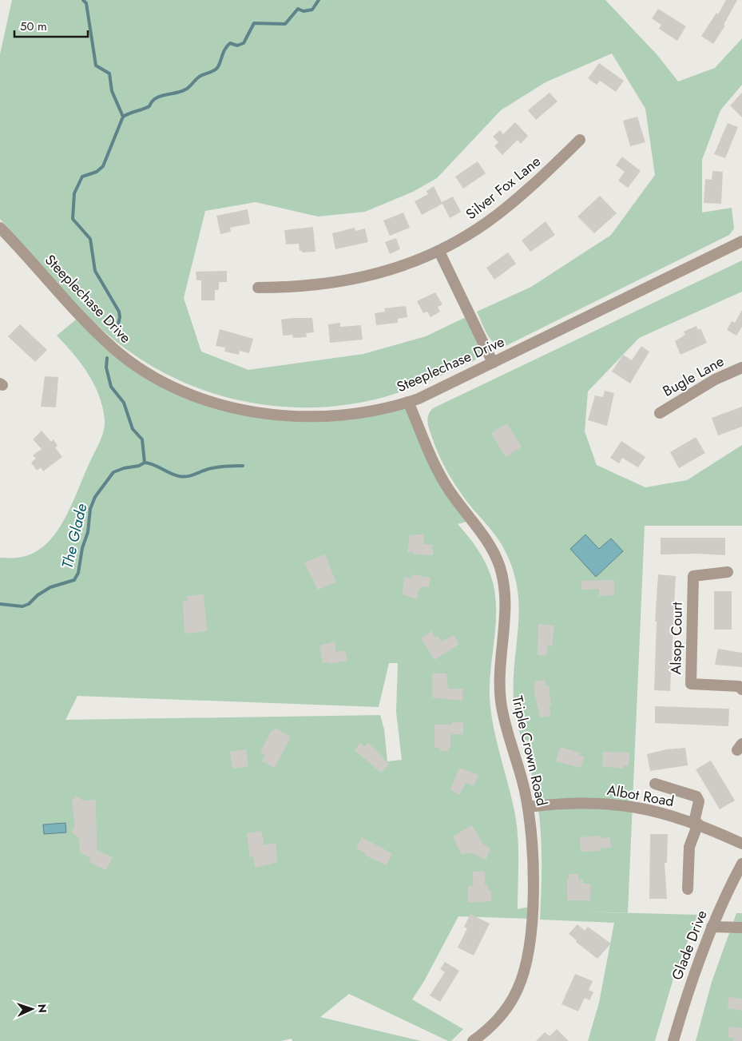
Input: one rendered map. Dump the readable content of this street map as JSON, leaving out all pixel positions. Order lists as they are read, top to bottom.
{
  "streets": {
    "street": [
      "Silver Fox Lane",
      "Steeplechase Drive",
      "Bugle Lane",
      "Alsop Court",
      "Triple Crown Road",
      "Albot Road",
      "Glade Drive"
    ]
  },
  "crossings": [
    ["Steeplechase Drive", "Triple Crown Road"],
    ["Triple Crown Road", "Albot Road"]
  ],
  "water": ["The Glade"],
  "scale_bar": "50 m",
  "north": "right"
}
